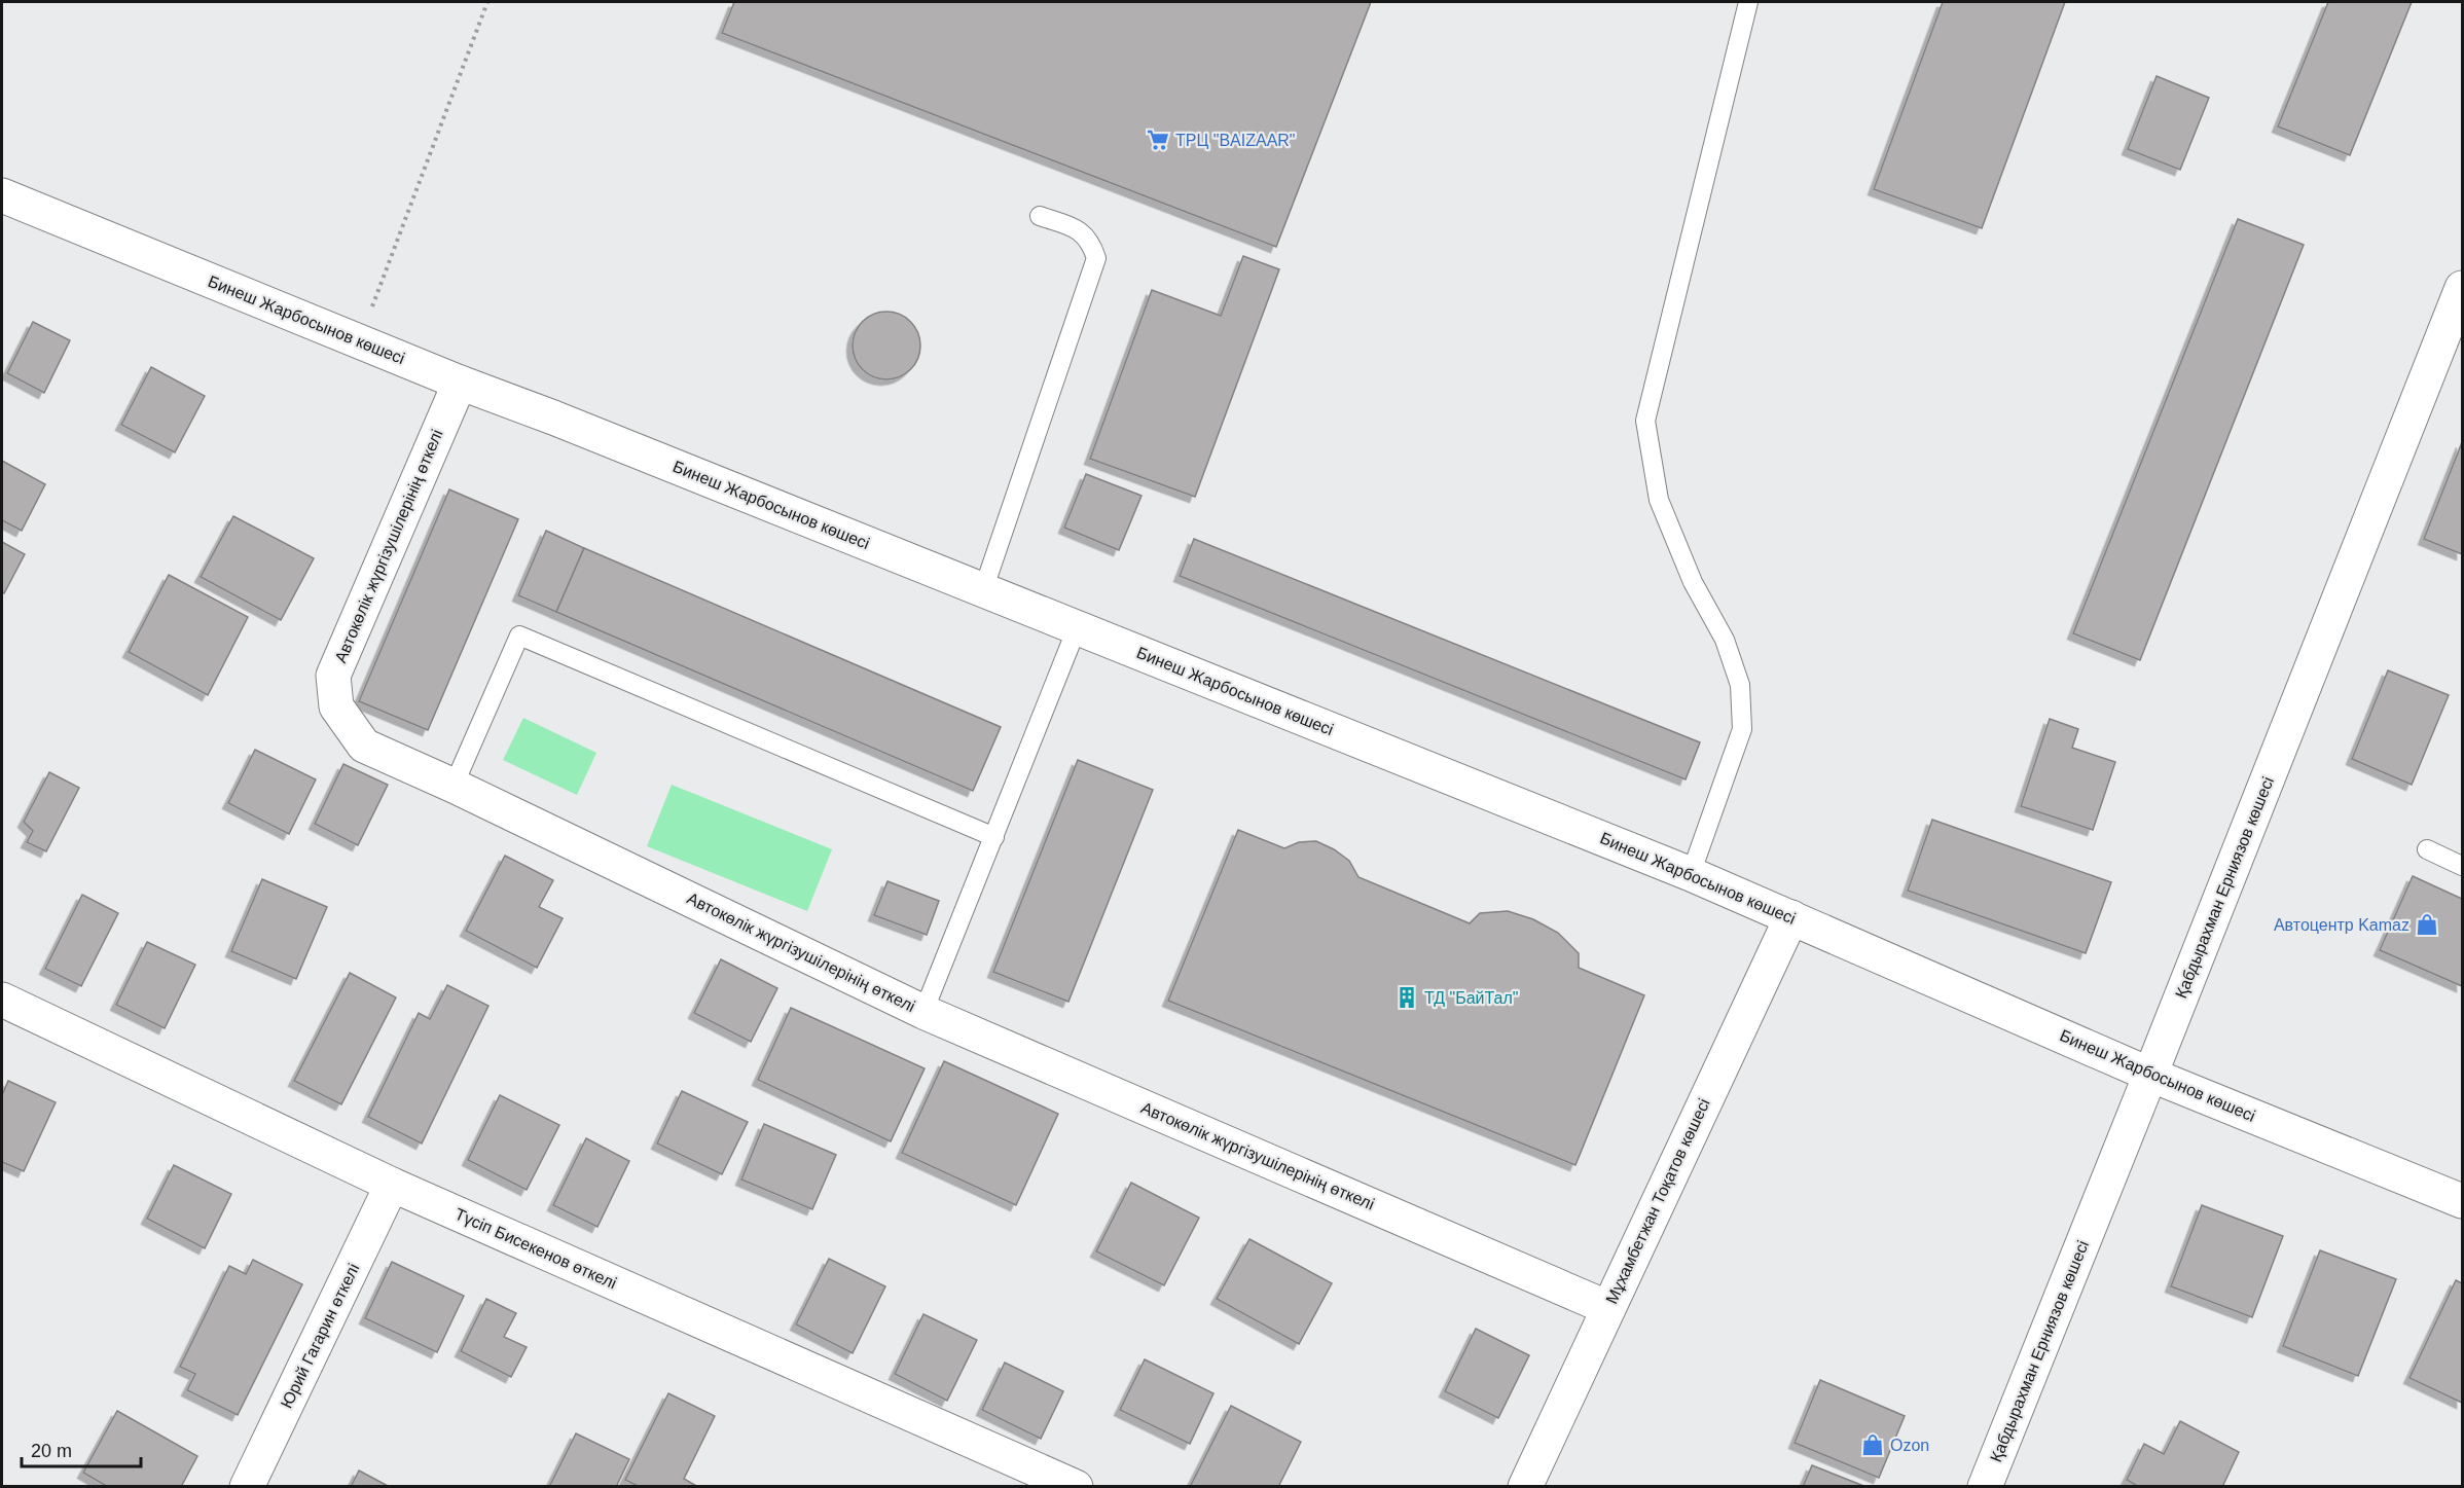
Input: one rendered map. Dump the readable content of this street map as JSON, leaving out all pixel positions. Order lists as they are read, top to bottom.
{
  "streets": {
    "street": [
      "Бинеш Жарбосынов көшесі",
      "Автокөлік жүргізушілерінің өткелі",
      "Қабдырахман Ерниязов көшесі",
      "Мұхамбетжан Тоқатов көшесі",
      "Түсіп Бисекенов өткелі",
      "Юрий Гагарин өткелі"
    ]
  },
  "crossings": [
    ["Бинеш Жарбосынов көшесі", "Автокөлік жүргізушілерінің өткелі"],
    ["Бинеш Жарбосынов көшесі", "Қабдырахман Ерниязов көшесі"],
    ["Бинеш Жарбосынов көшесі", "Мұхамбетжан Тоқатов көшесі"],
    ["Автокөлік жүргізушілерінің өткелі", "Мұхамбетжан Тоқатов көшесі"],
    ["Түсіп Бисекенов өткелі", "Юрий Гагарин өткелі"]
  ],
  "places": {
    "supermarket": ["ТРЦ \"BAIZAAR\""],
    "shop": ["Автоцентр Kamaz", "Ozon"],
    "building": ["ТД \"БайТал\""]
  },
  "scale_bar": "20 m"
}
